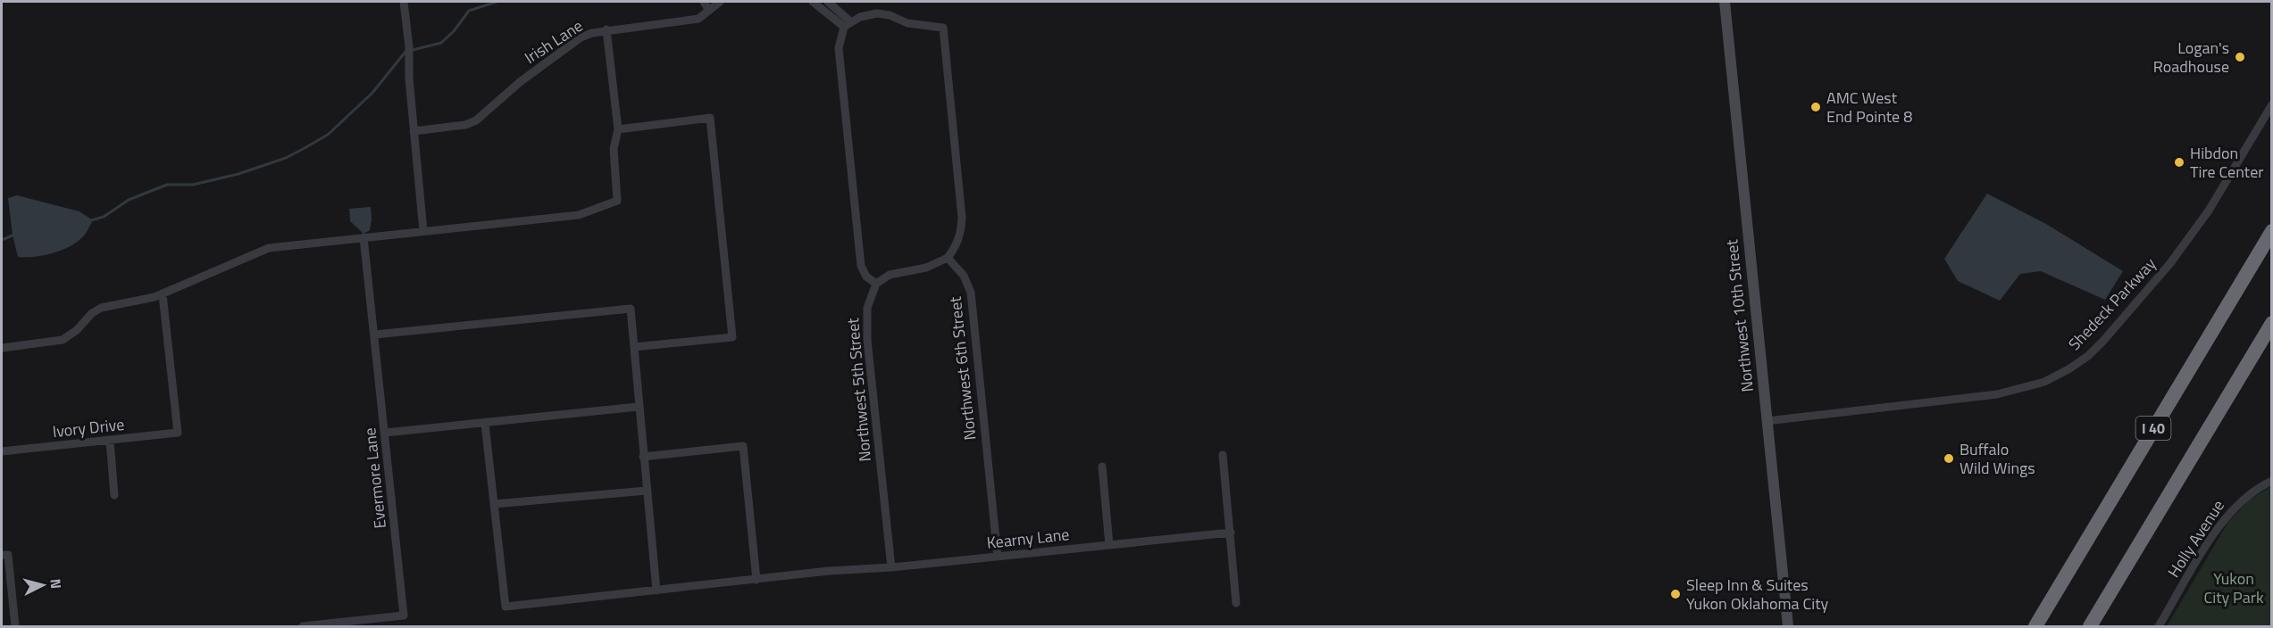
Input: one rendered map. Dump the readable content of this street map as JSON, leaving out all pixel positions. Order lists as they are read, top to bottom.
{
  "streets": {
    "highway": ["I 40"],
    "main road": ["Northwest 10th Street"],
    "street": [
      "Irish Lane",
      "Shedeck Parkway",
      "Northwest 6th Street",
      "Northwest 5th Street",
      "Ivory Drive",
      "Evermore Lane",
      "Kearny Lane",
      "Holly Avenue"
    ]
  },
  "crossings": [
    ["Shedeck Parkway", "Northwest 10th Street"],
    ["Northwest 6th Street", "Kearny Lane"],
    ["Northwest 5th Street", "Kearny Lane"]
  ],
  "parks": ["Yukon City Park"],
  "places": [
    "Logan's Roadhouse",
    "AMC West End Pointe 8",
    "Hibdon Tire Center",
    "Buffalo Wild Wings",
    "Sleep Inn & Suites Yukon Oklahoma City"
  ],
  "north": "right"
}
